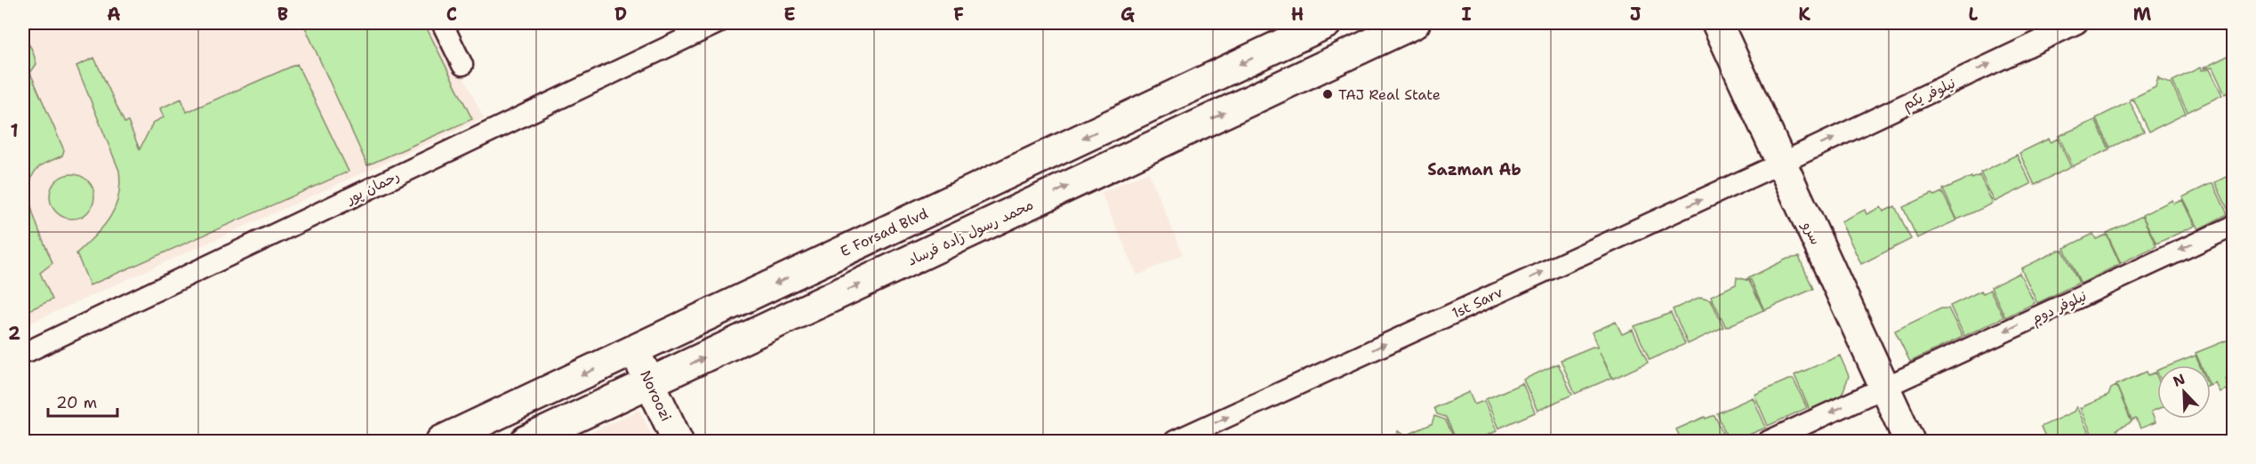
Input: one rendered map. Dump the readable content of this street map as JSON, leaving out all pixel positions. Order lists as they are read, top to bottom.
{
  "streets": {
    "street": [
      "نیلوفر یکم",
      "رحمان پور",
      "E Forsad Blvd",
      "محمد رسول زاده فرساد",
      "سرو",
      "1st Sarv",
      "نیلوفر دوم",
      "Noroozi"
    ]
  },
  "crossings": [
    ["نیلوفر یکم", "سرو"],
    ["نیلوفر یکم", "1st Sarv"],
    ["E Forsad Blvd", "Noroozi"],
    ["محمد رسول زاده فرساد", "Noroozi"],
    ["سرو", "1st Sarv"],
    ["سرو", "نیلوفر دوم"]
  ],
  "one_way": [
    "نیلوفر یکم",
    "E Forsad Blvd",
    "محمد رسول زاده فرساد",
    "1st Sarv",
    "نیلوفر دوم"
  ],
  "districts": ["Sazman Ab"],
  "places": ["TAJ Real State"],
  "scale_bar": "20 m",
  "north": "top left",
  "grid": {
    "columns": [
      "A",
      "B",
      "C",
      "D",
      "E",
      "F",
      "G",
      "H",
      "I",
      "J",
      "K",
      "L",
      "M"
    ],
    "rows": ["1", "2"]
  }
}
